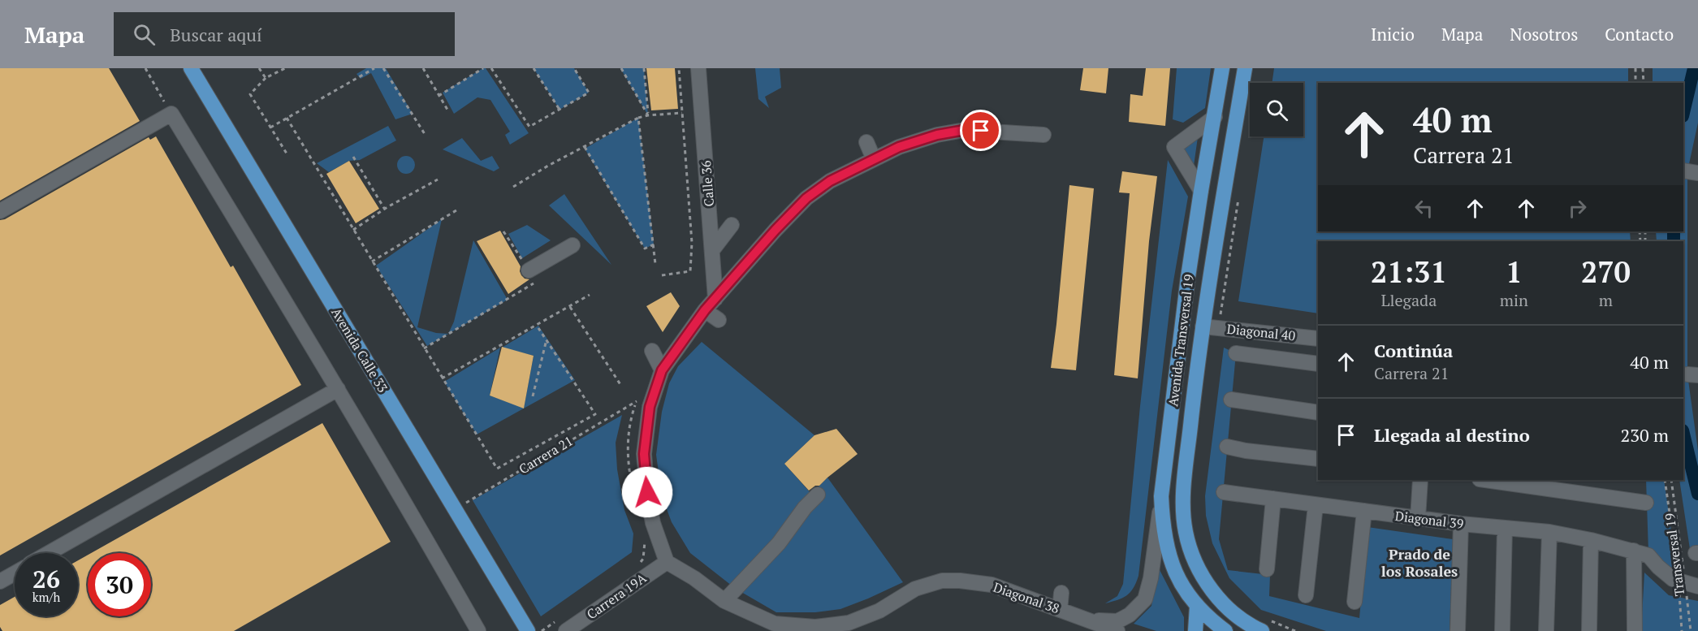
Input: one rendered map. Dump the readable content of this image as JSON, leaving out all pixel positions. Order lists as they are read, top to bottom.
{
  "streets": {
    "main road": ["Avenida Transversal 19", "Avenida Calle 33"],
    "street": [
      "Calle 36",
      "Diagonal 40",
      "Diagonal 39",
      "Carrera 19A",
      "Diagonal 38"
    ],
    "path": ["Carrera 21", "Transversal 19"]
  },
  "crossings": [
    ["Diagonal 40", "Avenida Transversal 19"],
    ["Avenida Transversal 19", "Diagonal 38"],
    ["Avenida Calle 33", "Carrera 21"],
    ["Diagonal 39", "Transversal 19"],
    ["Carrera 19A", "Diagonal 38"]
  ],
  "districts": ["Prado de los Rosales"],
  "page": {
    "header": "Mapa",
    "search": "Buscar aquí",
    "nav": [
      "Inicio",
      "Mapa",
      "Nosotros",
      "Contacto"
    ],
    "turn": ["40 m", "Carrera 21"],
    "eta": [
      "21:31",
      "Llegada",
      "1",
      "min",
      "270",
      "m"
    ],
    "list": [
      {
        "name": "Continúa",
        "note": "Carrera 21",
        "value": "40 m"
      },
      {
        "name": "Llegada al destino",
        "value": "230 m"
      }
    ],
    "speed": "26 km/h",
    "limit": "30"
  }
}
